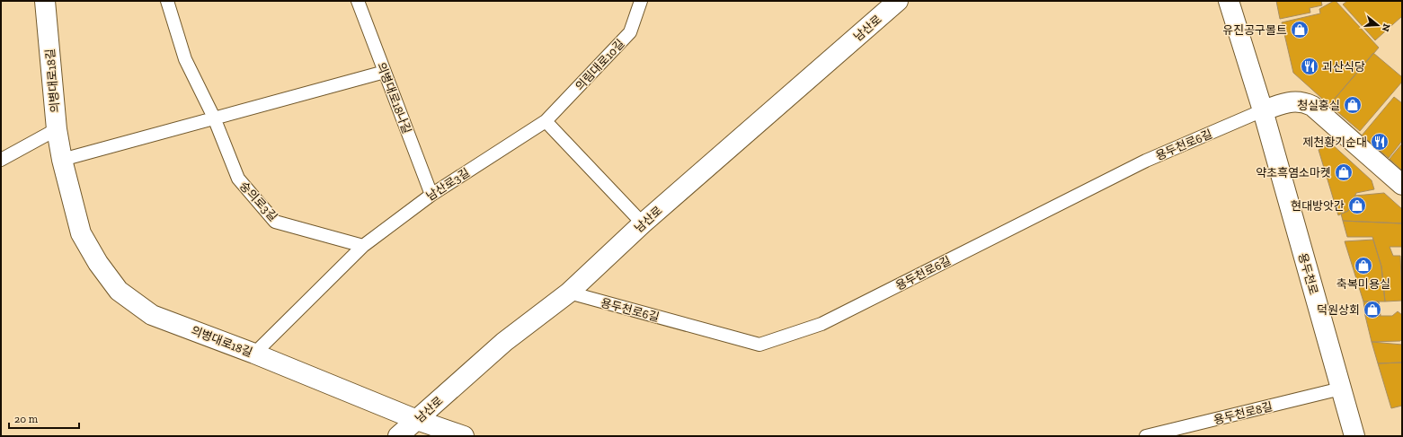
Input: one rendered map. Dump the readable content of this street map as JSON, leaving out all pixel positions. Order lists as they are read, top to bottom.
{
  "streets": {
    "street": ["남산로", "의병대로18길", "용두천로"],
    "lane": [
      "의림대로10길",
      "의병대로18나길",
      "용두천로6길",
      "남산로3길",
      "숭의로3길",
      "용두천로8길"
    ]
  },
  "crossings": [
    ["남산로", "의병대로18길"],
    ["남산로", "용두천로6길"],
    ["의림대로10길", "남산로3길"],
    ["의병대로18길", "남산로3길"],
    ["의병대로18나길", "남산로3길"],
    ["용두천로6길", "용두천로"],
    ["남산로3길", "숭의로3길"],
    ["용두천로", "용두천로8길"]
  ],
  "places": {
    "shop": [
      "유진공구볼트",
      "청실홍실",
      "약초흑염소마켓",
      "현대방앗간",
      "축복미용실",
      "덕원상회"
    ],
    "restaurant": ["괴산식당", "제천황기순대"]
  },
  "scale_bar": "20 m",
  "north": "right"
}
